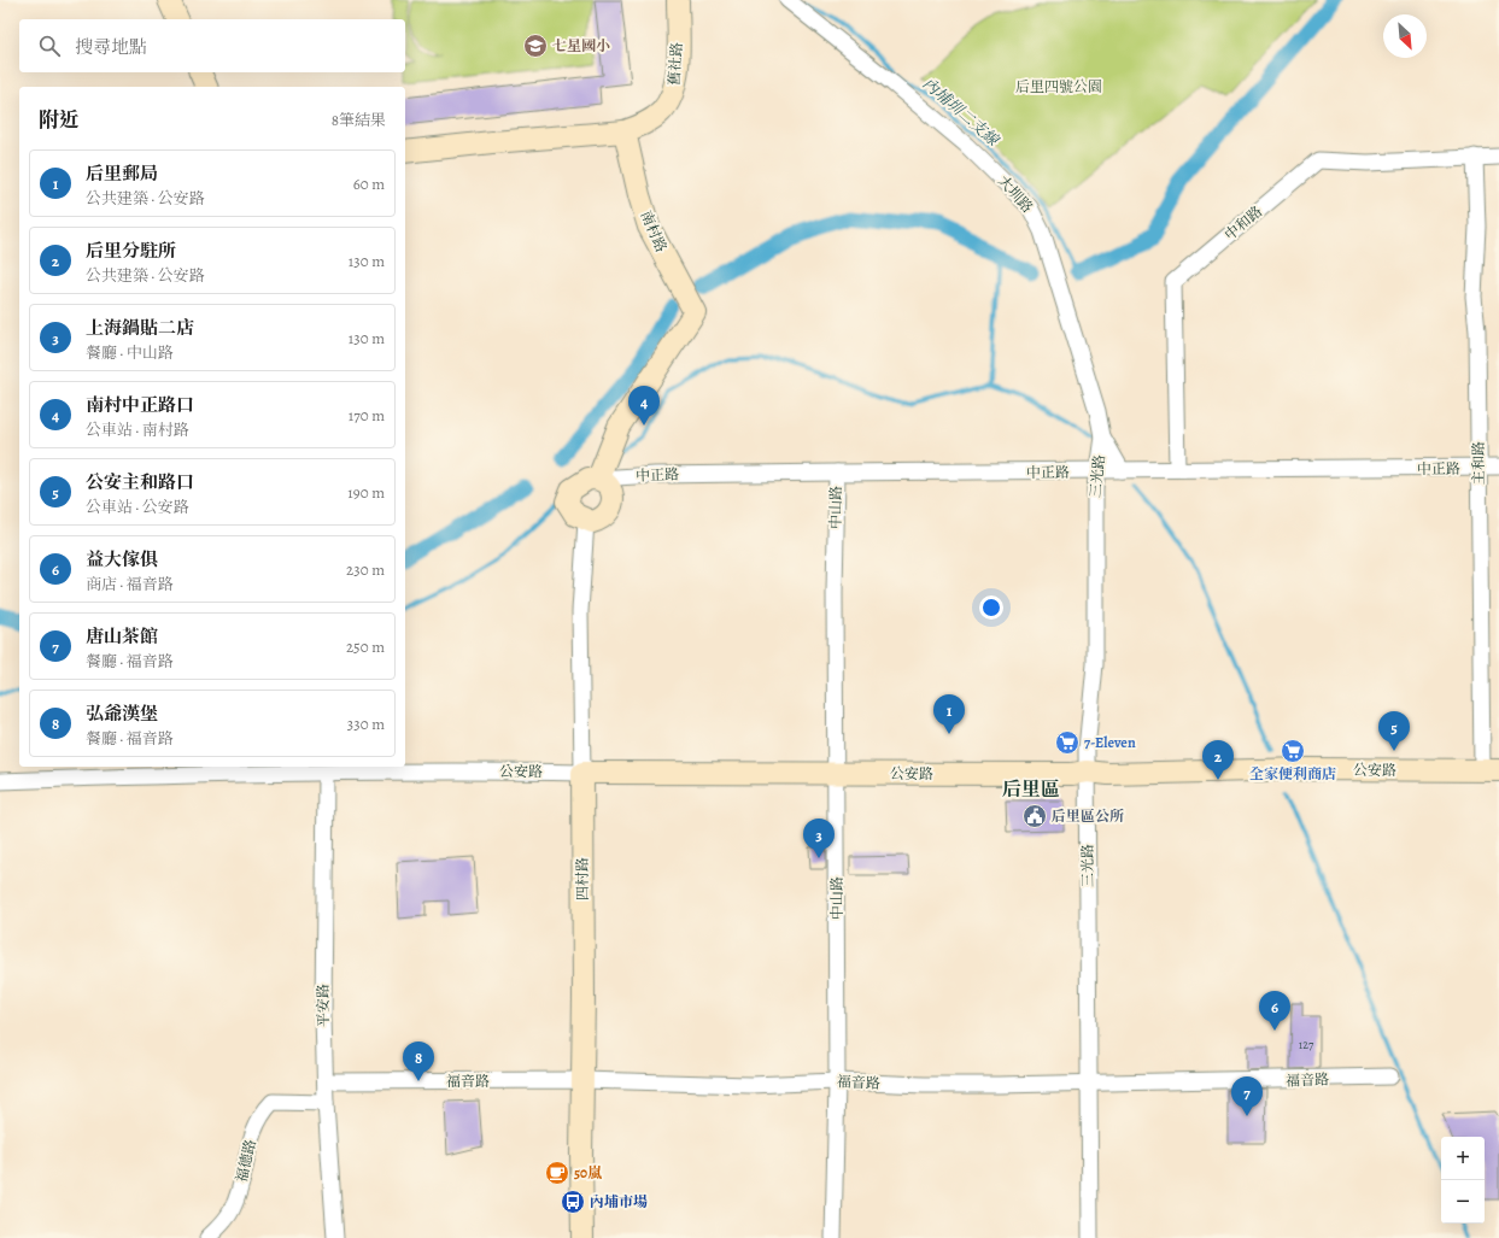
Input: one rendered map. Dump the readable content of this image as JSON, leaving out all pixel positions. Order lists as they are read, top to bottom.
{
  "streets": {
    "main road": [
      "舊社路",
      "南村路",
      "公安路",
      "四村路"
    ],
    "street": [
      "大圳路",
      "中和路",
      "主和路",
      "中正路",
      "三光路",
      "中山路",
      "平安路",
      "福音路",
      "福德路"
    ]
  },
  "crossings": [
    ["舊社路", "南村路"],
    ["大圳路", "中正路"],
    ["大圳路", "三光路"],
    ["中和路", "主和路"],
    ["中和路", "中正路"],
    ["南村路", "中正路"],
    ["南村路", "四村路"],
    ["主和路", "中正路"],
    ["主和路", "公安路"],
    ["中正路", "三光路"],
    ["中正路", "中山路"],
    ["中正路", "四村路"],
    ["三光路", "公安路"],
    ["三光路", "福音路"],
    ["中山路", "公安路"],
    ["中山路", "福音路"],
    ["公安路", "四村路"],
    ["公安路", "平安路"],
    ["四村路", "福音路"],
    ["平安路", "福音路"],
    ["平安路", "福德路"]
  ],
  "districts": ["后里區"],
  "water": ["內埔圳二支線"],
  "parks": ["后里四號公園"],
  "places": {
    "school or university": ["七星國小"],
    "supermarket": ["7-Eleven", "全家便利商店"],
    "public building": ["后里區公所"],
    "cafe": ["50嵐"],
    "bus stop": ["內埔市場"]
  },
  "house_numbers": ["127"],
  "north": "bottom right",
  "page": {
    "search": "搜尋地點",
    "heading": ["附近", "8筆結果"],
    "list": [
      {
        "mark": "1",
        "name": "后里郵局",
        "note": "公共建築 · 公安路",
        "value": "60 m"
      },
      {
        "mark": "2",
        "name": "后里分駐所",
        "note": "公共建築 · 公安路",
        "value": "130 m"
      },
      {
        "mark": "3",
        "name": "上海鍋貼二店",
        "note": "餐廳 · 中山路",
        "value": "130 m"
      },
      {
        "mark": "4",
        "name": "南村中正路口",
        "note": "公車站 · 南村路",
        "value": "170 m"
      },
      {
        "mark": "5",
        "name": "公安主和路口",
        "note": "公車站 · 公安路",
        "value": "190 m"
      },
      {
        "mark": "6",
        "name": "益大傢俱",
        "note": "商店 · 福音路",
        "value": "230 m"
      },
      {
        "mark": "7",
        "name": "唐山茶館",
        "note": "餐廳 · 福音路",
        "value": "250 m"
      },
      {
        "mark": "8",
        "name": "弘爺漢堡",
        "note": "餐廳 · 福音路",
        "value": "330 m"
      }
    ],
    "pins": [
      "4",
      "1",
      "5",
      "2",
      "3",
      "6",
      "8",
      "7"
    ],
    "map_buttons": ["+", "−"]
  }
}
